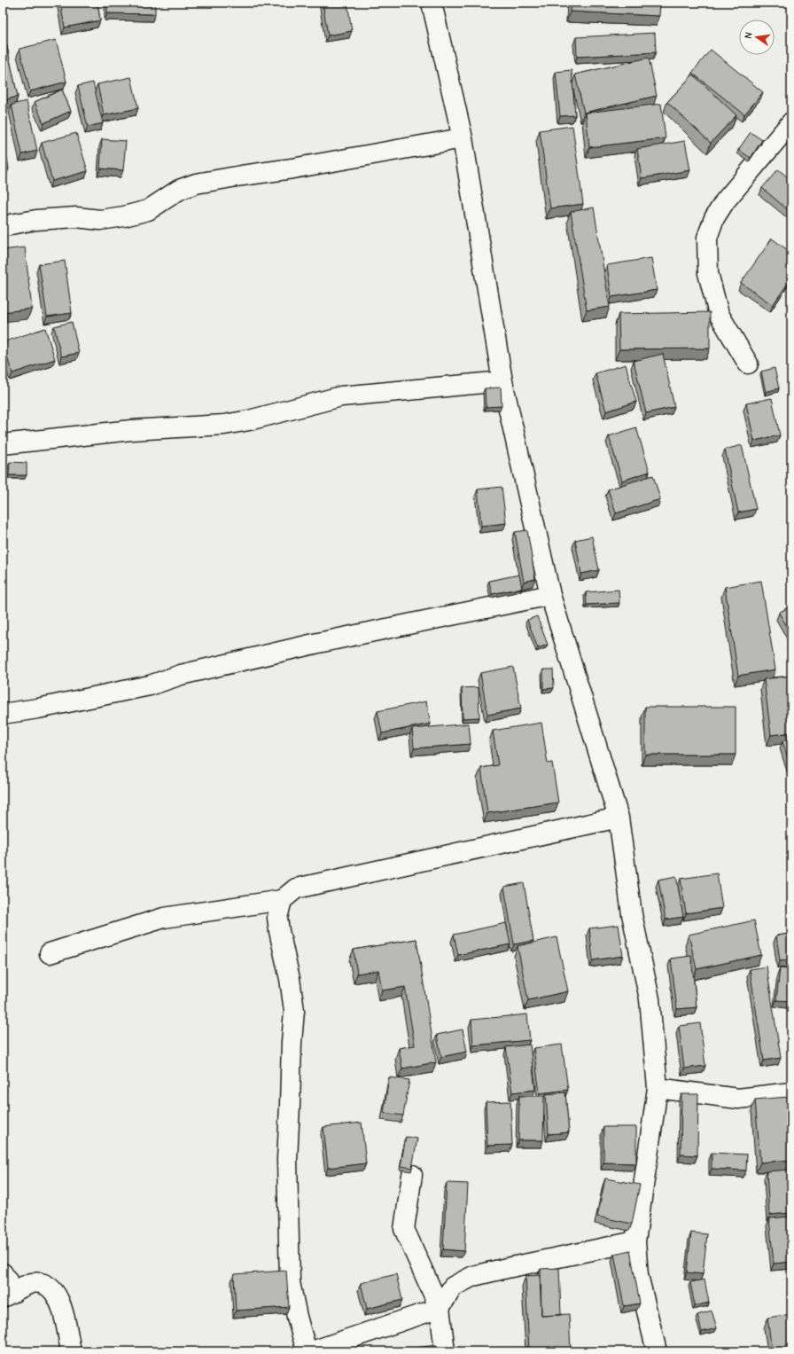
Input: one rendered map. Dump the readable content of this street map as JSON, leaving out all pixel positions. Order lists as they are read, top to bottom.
{
  "north": "left"
}
